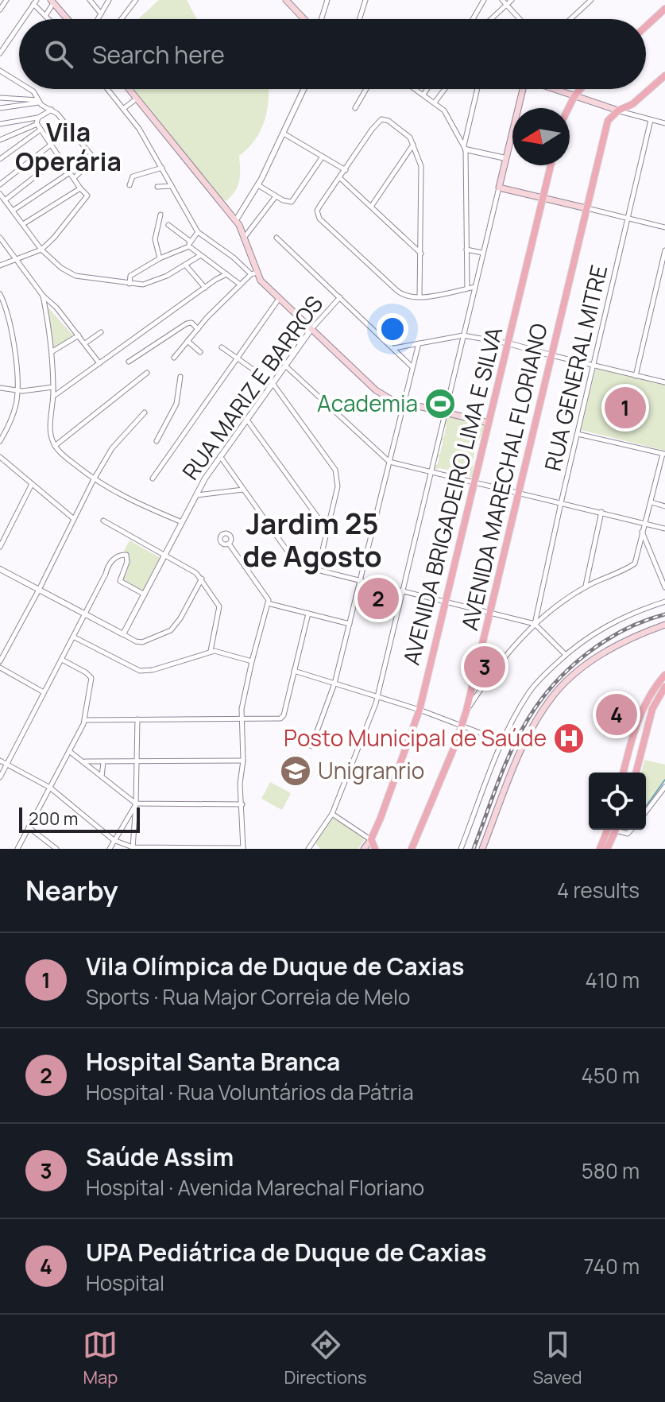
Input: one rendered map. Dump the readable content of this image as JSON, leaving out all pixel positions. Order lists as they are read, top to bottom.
{
  "streets": {
    "main road": ["AVENIDA MARECHAL FLORIANO", "AVENIDA BRIGADEIRO LIMA E SILVA"],
    "street": ["RUA GENERAL MITRE", "RUA MARIZ E BARROS"]
  },
  "districts": ["Vila Operária", "Jardim 25 de Agosto"],
  "places": {
    "sports": ["Academia"],
    "hospital": ["Posto Municipal de Saúde"],
    "school or university": ["Unigranrio"]
  },
  "scale_bar": "200 m",
  "north": "left",
  "page": {
    "search": "Search here",
    "pins": [
      "1",
      "2",
      "3",
      "4"
    ],
    "scale": "200 m",
    "heading": ["Nearby", "4 results"],
    "list": [
      {
        "mark": "1",
        "name": "Vila Olímpica de Duque de Caxias",
        "note": "Sports · Rua Major Correia de Melo",
        "value": "410 m"
      },
      {
        "mark": "2",
        "name": "Hospital Santa Branca",
        "note": "Hospital · Rua Voluntários da Pátria",
        "value": "450 m"
      },
      {
        "mark": "3",
        "name": "Saúde Assim",
        "note": "Hospital · Avenida Marechal Floriano",
        "value": "580 m"
      },
      {
        "mark": "4",
        "name": "UPA Pediátrica de Duque de Caxias",
        "note": "Hospital",
        "value": "740 m"
      }
    ],
    "nav": ["Map", "Directions", "Saved"]
  }
}
